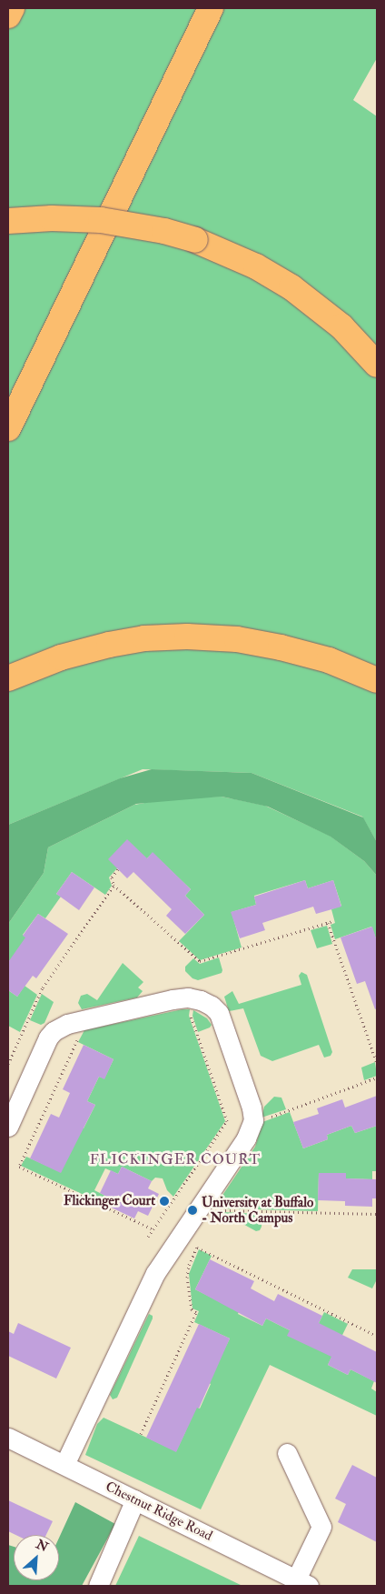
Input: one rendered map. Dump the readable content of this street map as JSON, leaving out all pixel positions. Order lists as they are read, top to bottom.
{
  "streets": {
    "street": ["Chestnut Ridge Road"]
  },
  "districts": ["FLICKINGER COURT"],
  "places": ["Flickinger Court", "University at Buffalo - North Campus"],
  "north": "top right"
}
